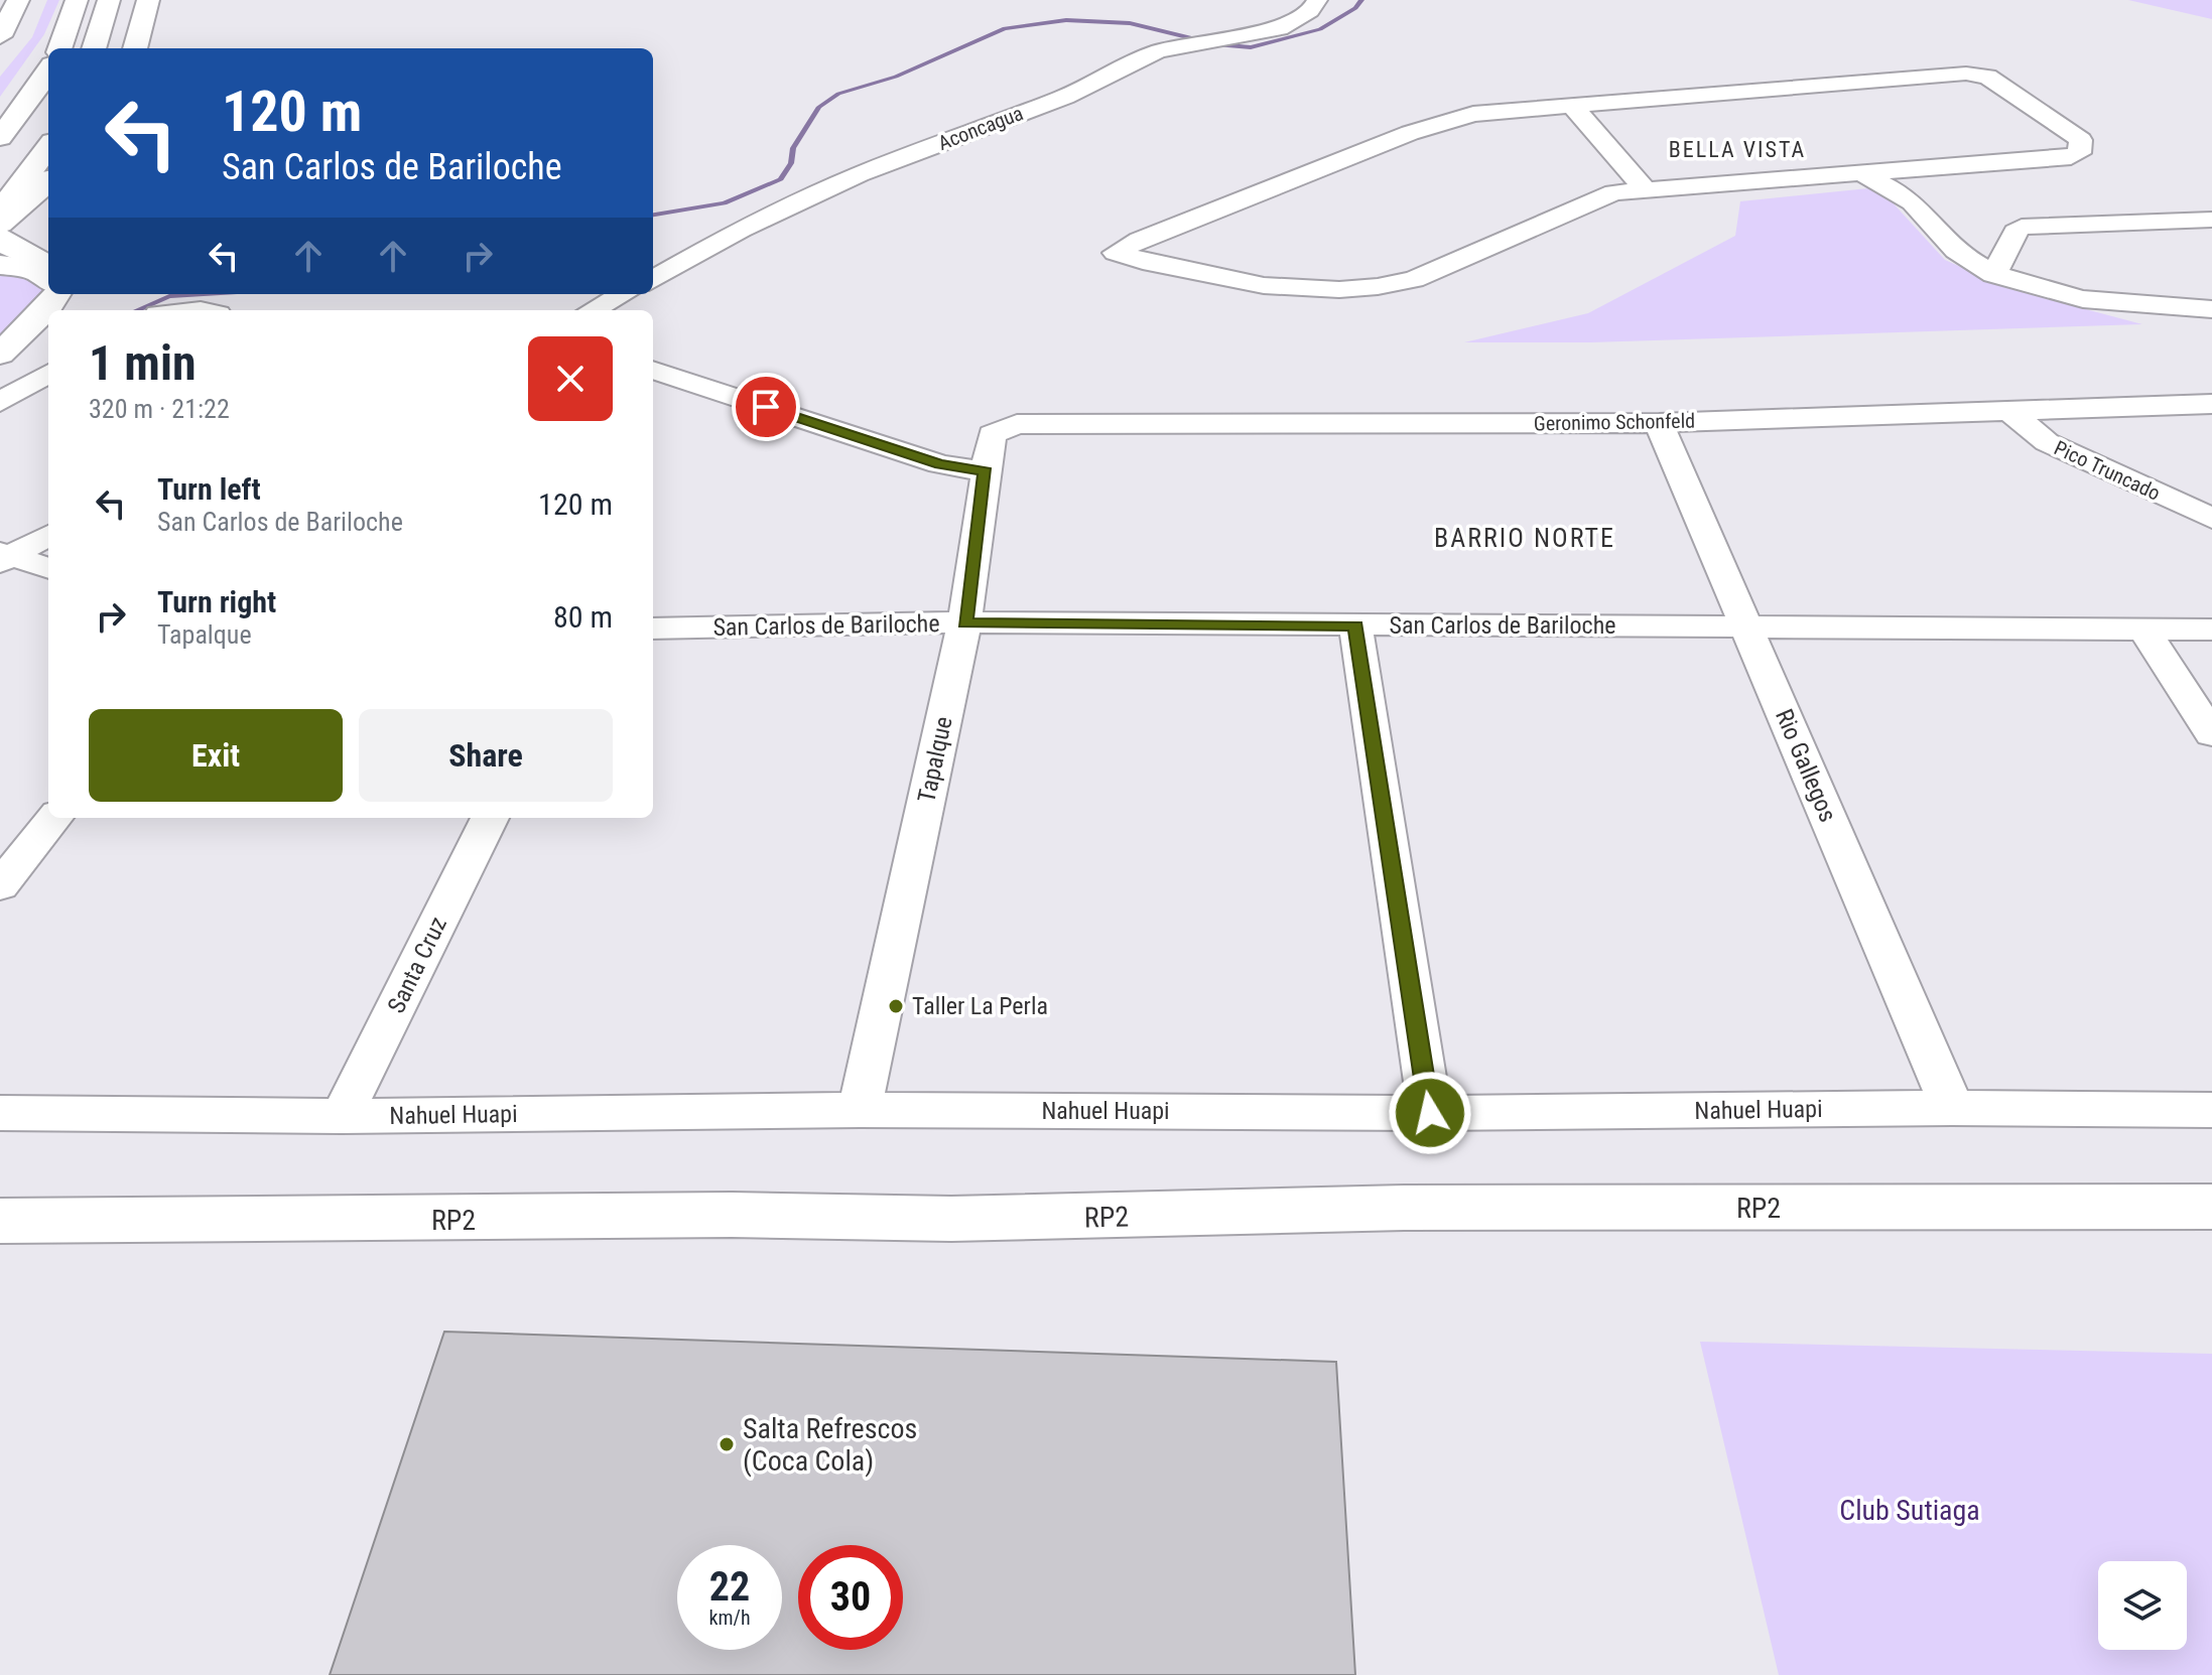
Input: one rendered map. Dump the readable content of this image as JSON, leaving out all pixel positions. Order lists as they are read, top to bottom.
{
  "streets": {
    "main road": ["RP2"],
    "street": [
      "Aconcagua",
      "Geronimo Schonfeld",
      "Pico Truncado",
      "San Carlos de Bariloche",
      "Tapalque",
      "Rio Gallegos",
      "Santa Cruz",
      "Nahuel Huapi"
    ]
  },
  "crossings": [
    ["Geronimo Schonfeld", "Pico Truncado"],
    ["Geronimo Schonfeld", "Tapalque"],
    ["Geronimo Schonfeld", "Rio Gallegos"],
    ["San Carlos de Bariloche", "Tapalque"],
    ["San Carlos de Bariloche", "Rio Gallegos"],
    ["Tapalque", "Nahuel Huapi"],
    ["Rio Gallegos", "Nahuel Huapi"],
    ["Santa Cruz", "Nahuel Huapi"]
  ],
  "districts": ["BELLA VISTA", "BARRIO NORTE"],
  "parks": ["Club Sutiaga"],
  "places": ["Taller La Perla", "Salta Refrescos (Coca Cola)"],
  "page": {
    "turn": ["120 m", "San Carlos de Bariloche"],
    "heading": ["1 min", "320 m · 21:22"],
    "list": [
      {
        "name": "Turn left",
        "note": "San Carlos de Bariloche",
        "value": "120 m"
      },
      {
        "name": "Turn right",
        "note": "Tapalque",
        "value": "80 m"
      }
    ],
    "buttons": ["Exit", "Share"],
    "speed": "22 km/h",
    "limit": "30"
  }
}
